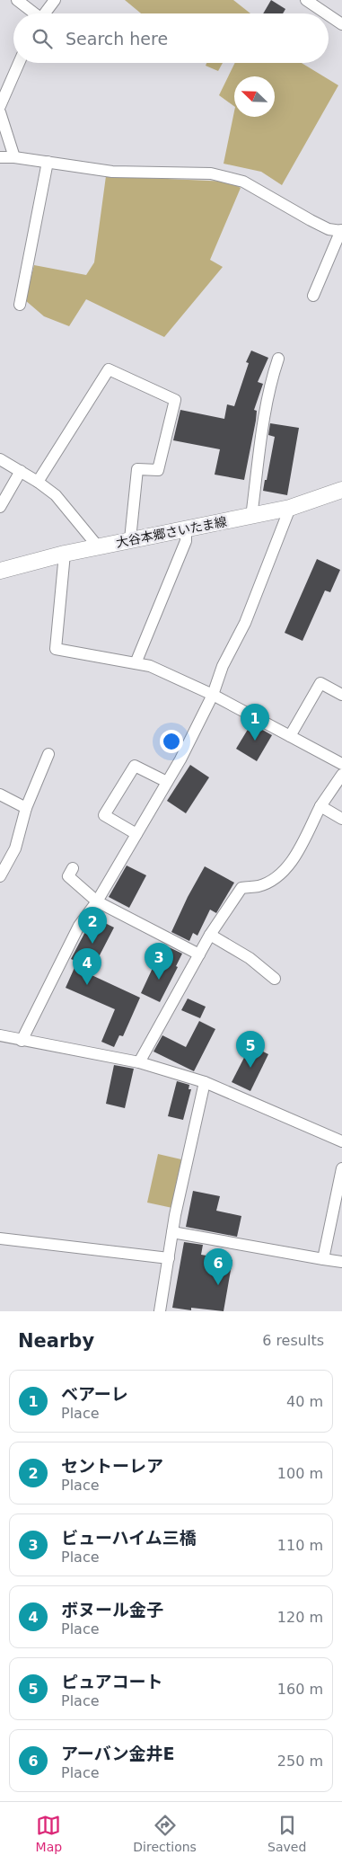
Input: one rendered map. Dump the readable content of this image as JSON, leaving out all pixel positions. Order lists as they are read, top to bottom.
{
  "streets": {
    "main road": ["大谷本郷さいたま線"]
  },
  "north": "top left",
  "page": {
    "search": "Search here",
    "pins": [
      "1",
      "2",
      "3",
      "4",
      "5",
      "6"
    ],
    "heading": ["Nearby", "6 results"],
    "list": [
      {
        "mark": "1",
        "name": "ベアーレ",
        "note": "Place",
        "value": "40 m"
      },
      {
        "mark": "2",
        "name": "セントーレア",
        "note": "Place",
        "value": "100 m"
      },
      {
        "mark": "3",
        "name": "ビューハイム三橋",
        "note": "Place",
        "value": "110 m"
      },
      {
        "mark": "4",
        "name": "ボヌール金子",
        "note": "Place",
        "value": "120 m"
      },
      {
        "mark": "5",
        "name": "ピュアコート",
        "note": "Place",
        "value": "160 m"
      },
      {
        "mark": "6",
        "name": "アーバン金井E",
        "note": "Place",
        "value": "250 m"
      }
    ],
    "nav": ["Map", "Directions", "Saved"]
  }
}
